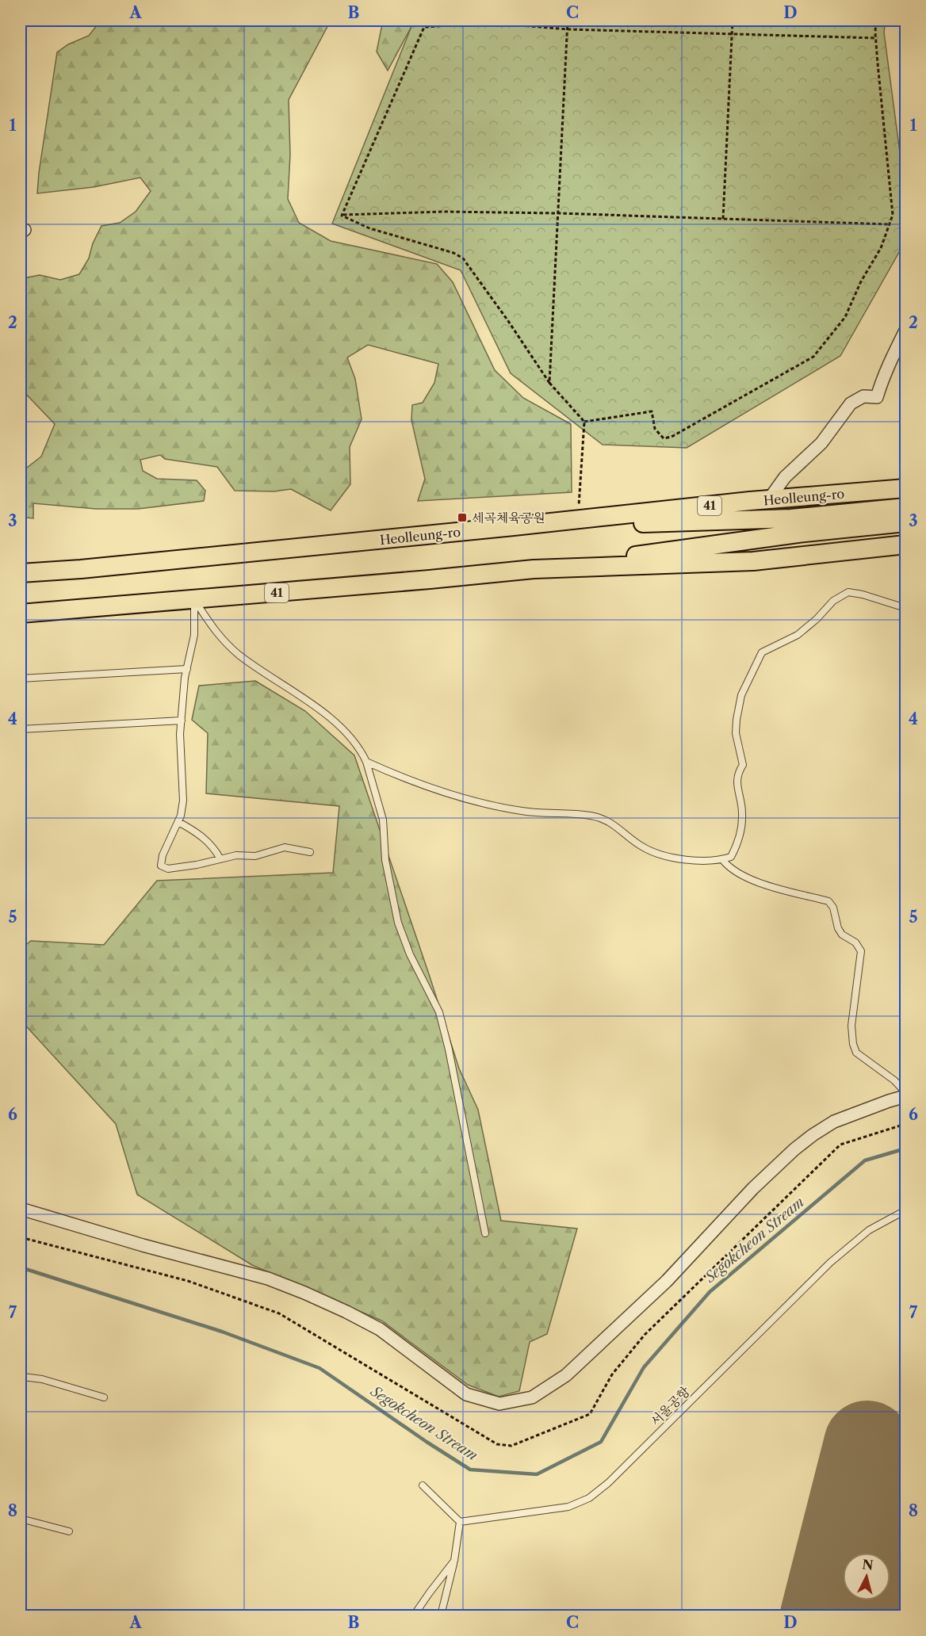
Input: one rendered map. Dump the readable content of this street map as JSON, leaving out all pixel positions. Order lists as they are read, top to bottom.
{
  "streets": {
    "main road": ["Heolleung-ro", "41"],
    "lane": ["서울공항"]
  },
  "water": ["Segokcheon Stream"],
  "places": {
    "transit": ["세곡체육공원"]
  },
  "north": "top",
  "grid": {
    "columns": [
      "A",
      "B",
      "C",
      "D"
    ],
    "rows": [
      "1",
      "2",
      "3",
      "4",
      "5",
      "6",
      "7",
      "8"
    ]
  }
}
